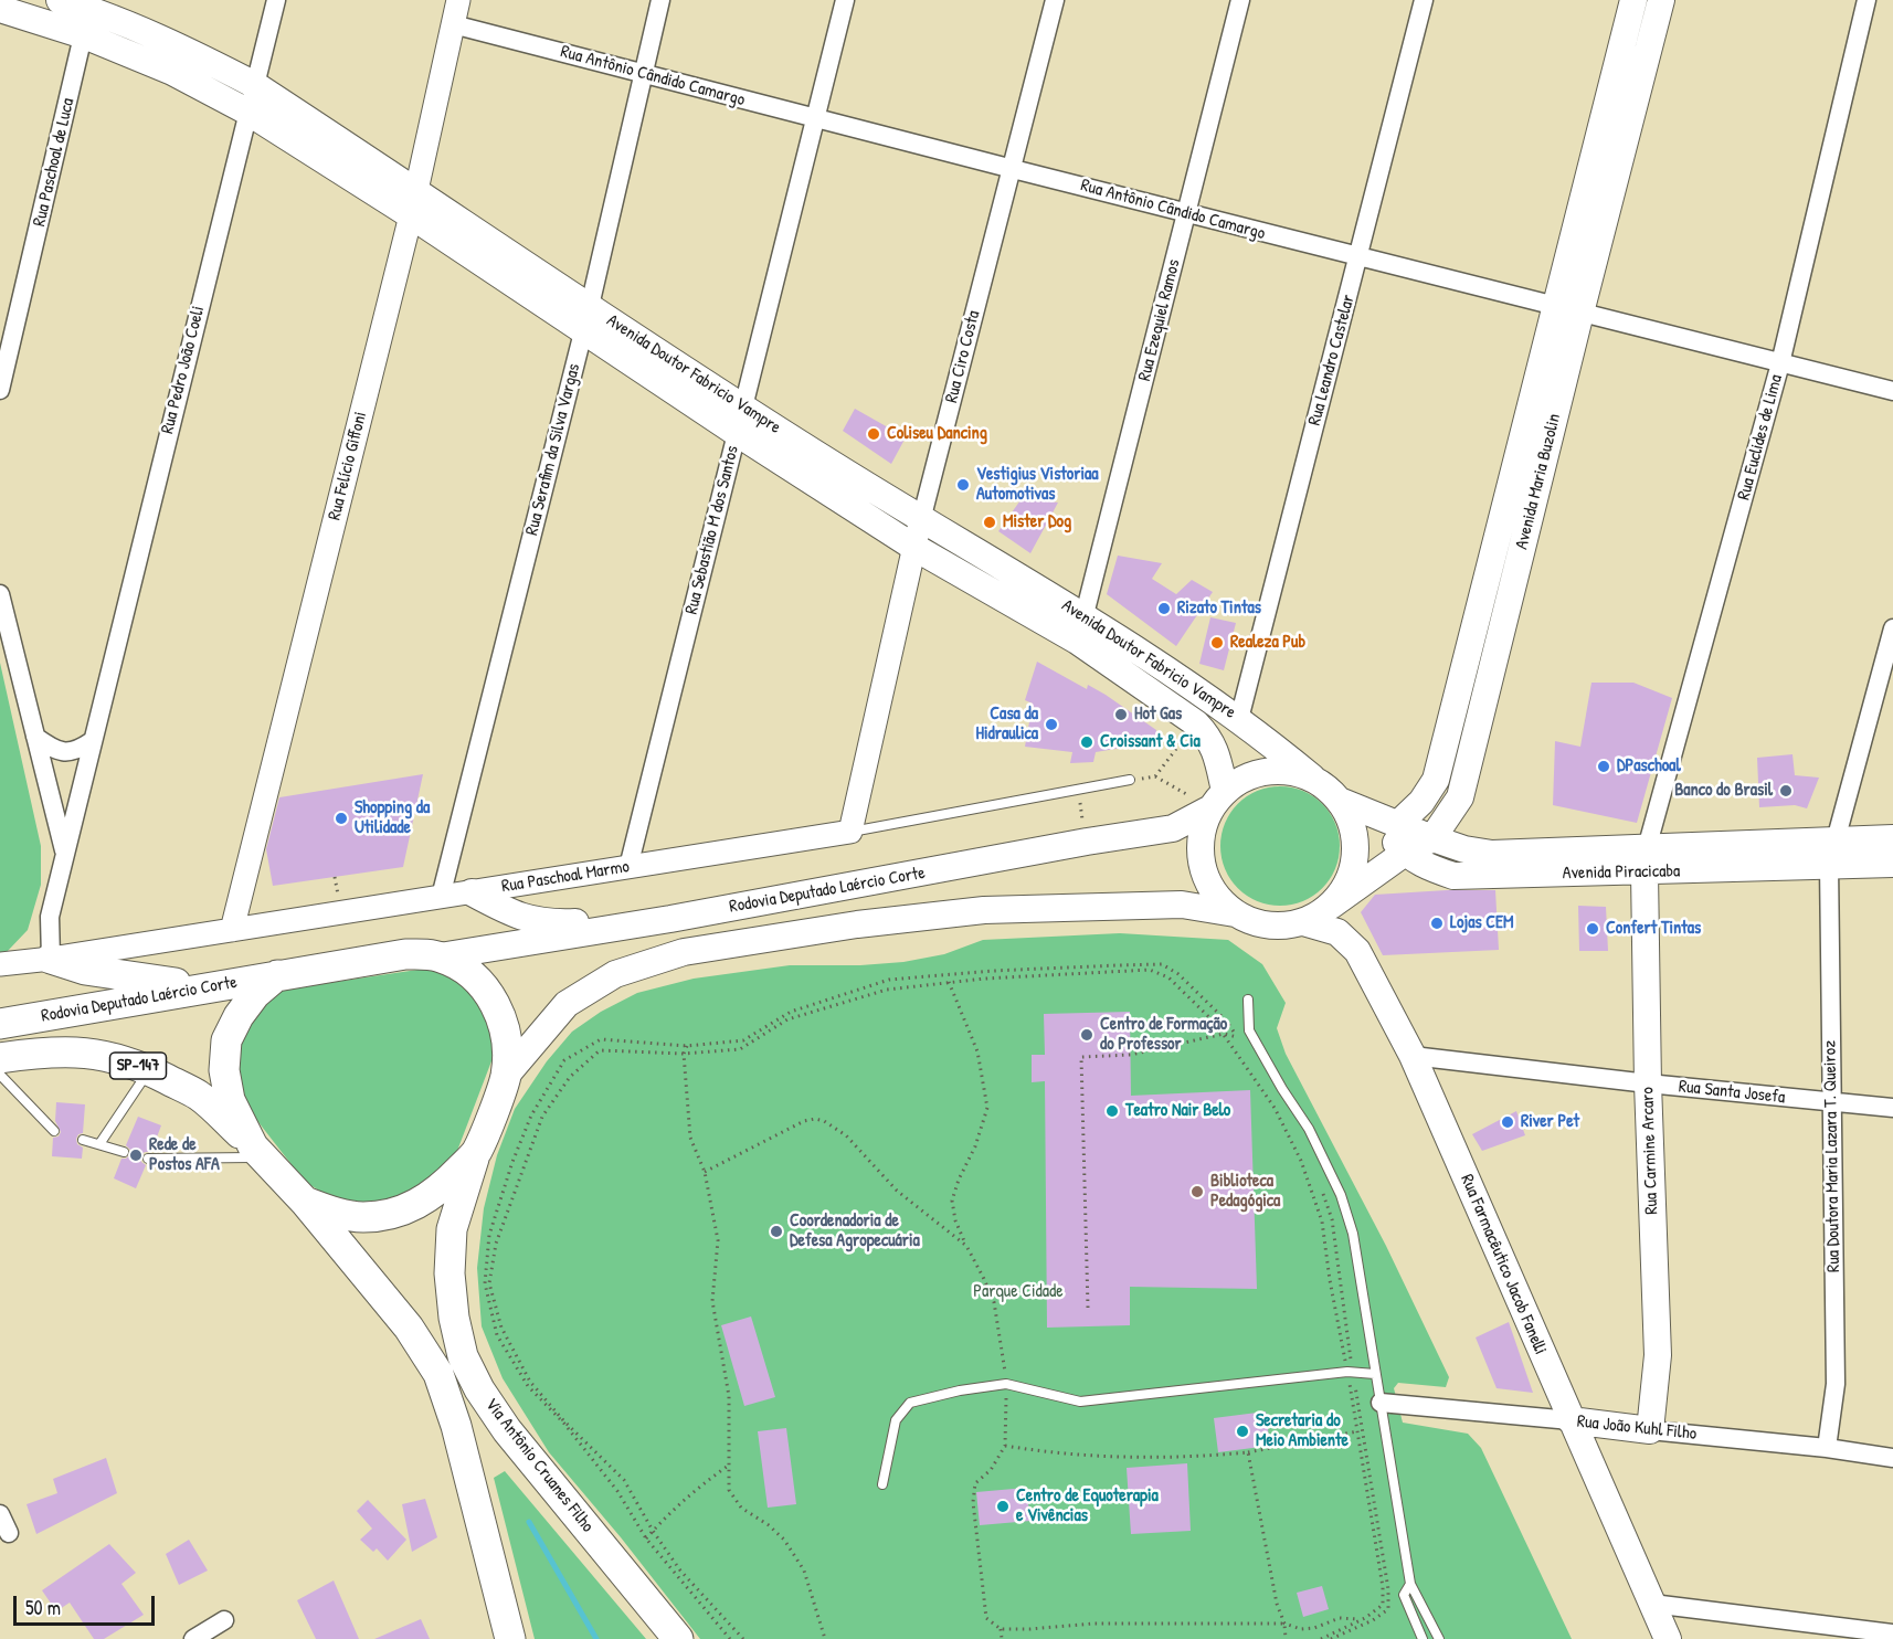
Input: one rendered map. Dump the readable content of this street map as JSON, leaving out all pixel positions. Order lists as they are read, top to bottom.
{
  "streets": {
    "main road": [
      "Avenida Doutor Fabricio Vampre",
      "Avenida Maria Buzolin",
      "Avenida Piracicaba",
      "Rodovia Deputado Laércio Corte",
      "SP-147",
      "Rua Carmine Arcaro",
      "Rua Farmacêutico Jacob Fanelli",
      "Rua João Kuhl Filho",
      "Via Antônio Cruanes Filho"
    ],
    "street": [
      "Rua Antônio Cândido Camargo",
      "Rua Paschoal de Luca",
      "Rua Ezequiel Ramos",
      "Rua Ciro Costa",
      "Rua Leandro Castelar",
      "Rua Pedro João Coeli",
      "Rua Euclides de Lima",
      "Rua Serafim da Silva Vargas",
      "Rua Felício Giffoni",
      "Rua Sebastião M dos Santos",
      "Rua Paschoal Marmo",
      "Rua Santa Josefa",
      "Rua Doutora Maria Lazara T. Queiroz"
    ]
  },
  "crossings": [
    ["Rua Antônio Cândido Camargo", "Rua Ezequiel Ramos"],
    ["Rua Antônio Cândido Camargo", "Rua Ciro Costa"],
    ["Rua Antônio Cândido Camargo", "Rua Leandro Castelar"],
    ["Rua Antônio Cândido Camargo", "Rua Euclides de Lima"],
    ["Rua Antônio Cândido Camargo", "Rua Serafim da Silva Vargas"],
    ["Rua Antônio Cândido Camargo", "Rua Felício Giffoni"],
    ["Rua Antônio Cândido Camargo", "Avenida Maria Buzolin"],
    ["Rua Antônio Cândido Camargo", "Rua Sebastião M dos Santos"],
    ["Rua Paschoal de Luca", "Avenida Doutor Fabricio Vampre"],
    ["Rua Ezequiel Ramos", "Avenida Doutor Fabricio Vampre"],
    ["Rua Ciro Costa", "Avenida Doutor Fabricio Vampre"],
    ["Rua Ciro Costa", "Rua Paschoal Marmo"],
    ["Rua Leandro Castelar", "Avenida Doutor Fabricio Vampre"],
    ["Rua Pedro João Coeli", "Avenida Doutor Fabricio Vampre"],
    ["Rua Pedro João Coeli", "Rua Paschoal Marmo"],
    ["Avenida Doutor Fabricio Vampre", "Rua Serafim da Silva Vargas"],
    ["Avenida Doutor Fabricio Vampre", "Rua Felício Giffoni"],
    ["Avenida Doutor Fabricio Vampre", "Avenida Maria Buzolin"],
    ["Avenida Doutor Fabricio Vampre", "Rua Sebastião M dos Santos"],
    ["Avenida Doutor Fabricio Vampre", "Avenida Piracicaba"],
    ["Avenida Doutor Fabricio Vampre", "Rodovia Deputado Laércio Corte"],
    ["Avenida Doutor Fabricio Vampre", "Rua Farmacêutico Jacob Fanelli"],
    ["Rua Euclides de Lima", "Avenida Piracicaba"],
    ["Rua Euclides de Lima", "Rua Carmine Arcaro"],
    ["Rua Serafim da Silva Vargas", "Rua Paschoal Marmo"],
    ["Rua Felício Giffoni", "Rua Paschoal Marmo"],
    ["Avenida Maria Buzolin", "Avenida Piracicaba"],
    ["Avenida Maria Buzolin", "Rodovia Deputado Laércio Corte"],
    ["Avenida Maria Buzolin", "Rua Farmacêutico Jacob Fanelli"],
    ["Rua Sebastião M dos Santos", "Rua Paschoal Marmo"],
    ["Avenida Piracicaba", "Rodovia Deputado Laércio Corte"],
    ["Avenida Piracicaba", "Rua Carmine Arcaro"],
    ["Avenida Piracicaba", "Rua Doutora Maria Lazara T. Queiroz"],
    ["Avenida Piracicaba", "Rua Farmacêutico Jacob Fanelli"],
    ["Rodovia Deputado Laércio Corte", "Rua Farmacêutico Jacob Fanelli"],
    ["Rodovia Deputado Laércio Corte", "Via Antônio Cruanes Filho"],
    ["Rua Santa Josefa", "Rua Carmine Arcaro"],
    ["Rua Santa Josefa", "Rua Doutora Maria Lazara T. Queiroz"],
    ["Rua Santa Josefa", "Rua Farmacêutico Jacob Fanelli"],
    ["Rua Carmine Arcaro", "Rua João Kuhl Filho"],
    ["Rua Doutora Maria Lazara T. Queiroz", "Rua João Kuhl Filho"],
    ["Rua Farmacêutico Jacob Fanelli", "Rua João Kuhl Filho"]
  ],
  "parks": ["Parque Cidade"],
  "places": [
    "Coliseu Dancing",
    "Vestigius Vistoriaa Automotivas",
    "Mister Dog",
    "Rizato Tintas",
    "Realeza Pub",
    "Hot Gas",
    "Casa da Hidraulica",
    "Croissant & Cia",
    "DPaschoal",
    "Banco do Brasil",
    "Shopping da Utilidade",
    "Lojas CEM",
    "Confert Tintas",
    "Centro de Formação do Professor",
    "Teatro Nair Belo",
    "River Pet",
    "Rede de Postos AFA",
    "Biblioteca Pedagógica",
    "Coordenadoria de Defesa Agropecuária",
    "Secretaria do Meio Ambiente",
    "Centro de Equoterapia e Vivências"
  ],
  "scale_bar": "50 m"
}
